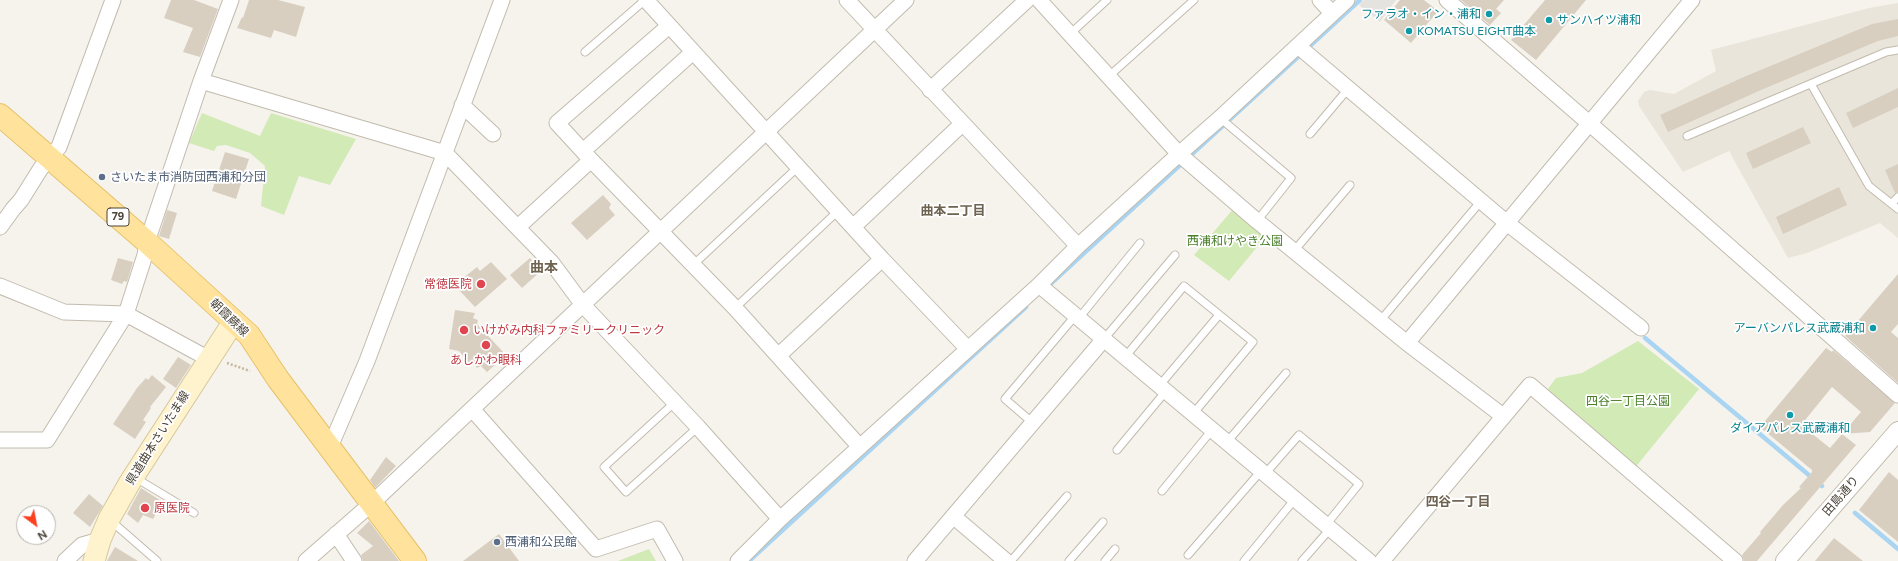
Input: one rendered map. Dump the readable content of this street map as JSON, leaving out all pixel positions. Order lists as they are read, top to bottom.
{
  "streets": {
    "main road": ["79", "朝霞蕨線", "県道曲本さいたま線"],
    "street": ["田島通り"]
  },
  "crossings": [
    ["朝霞蕨線", "県道曲本さいたま線"]
  ],
  "districts": ["曲本二丁目", "曲本", "四谷一丁目"],
  "parks": ["西浦和けやき公園", "四谷一丁目公園"],
  "places": [
    "ファラオ・イン・浦和",
    "サンハイツ浦和",
    "KOMATSU EIGHT曲本",
    "さいたま市消防団西浦和分団",
    "常徳医院",
    "アーバンパレス武蔵浦和",
    "いけがみ内科ファミリークリニック",
    "あしかわ眼科",
    "ダイアパレス武蔵浦和",
    "原医院",
    "西浦和公民館"
  ],
  "north": "bottom right"
}
